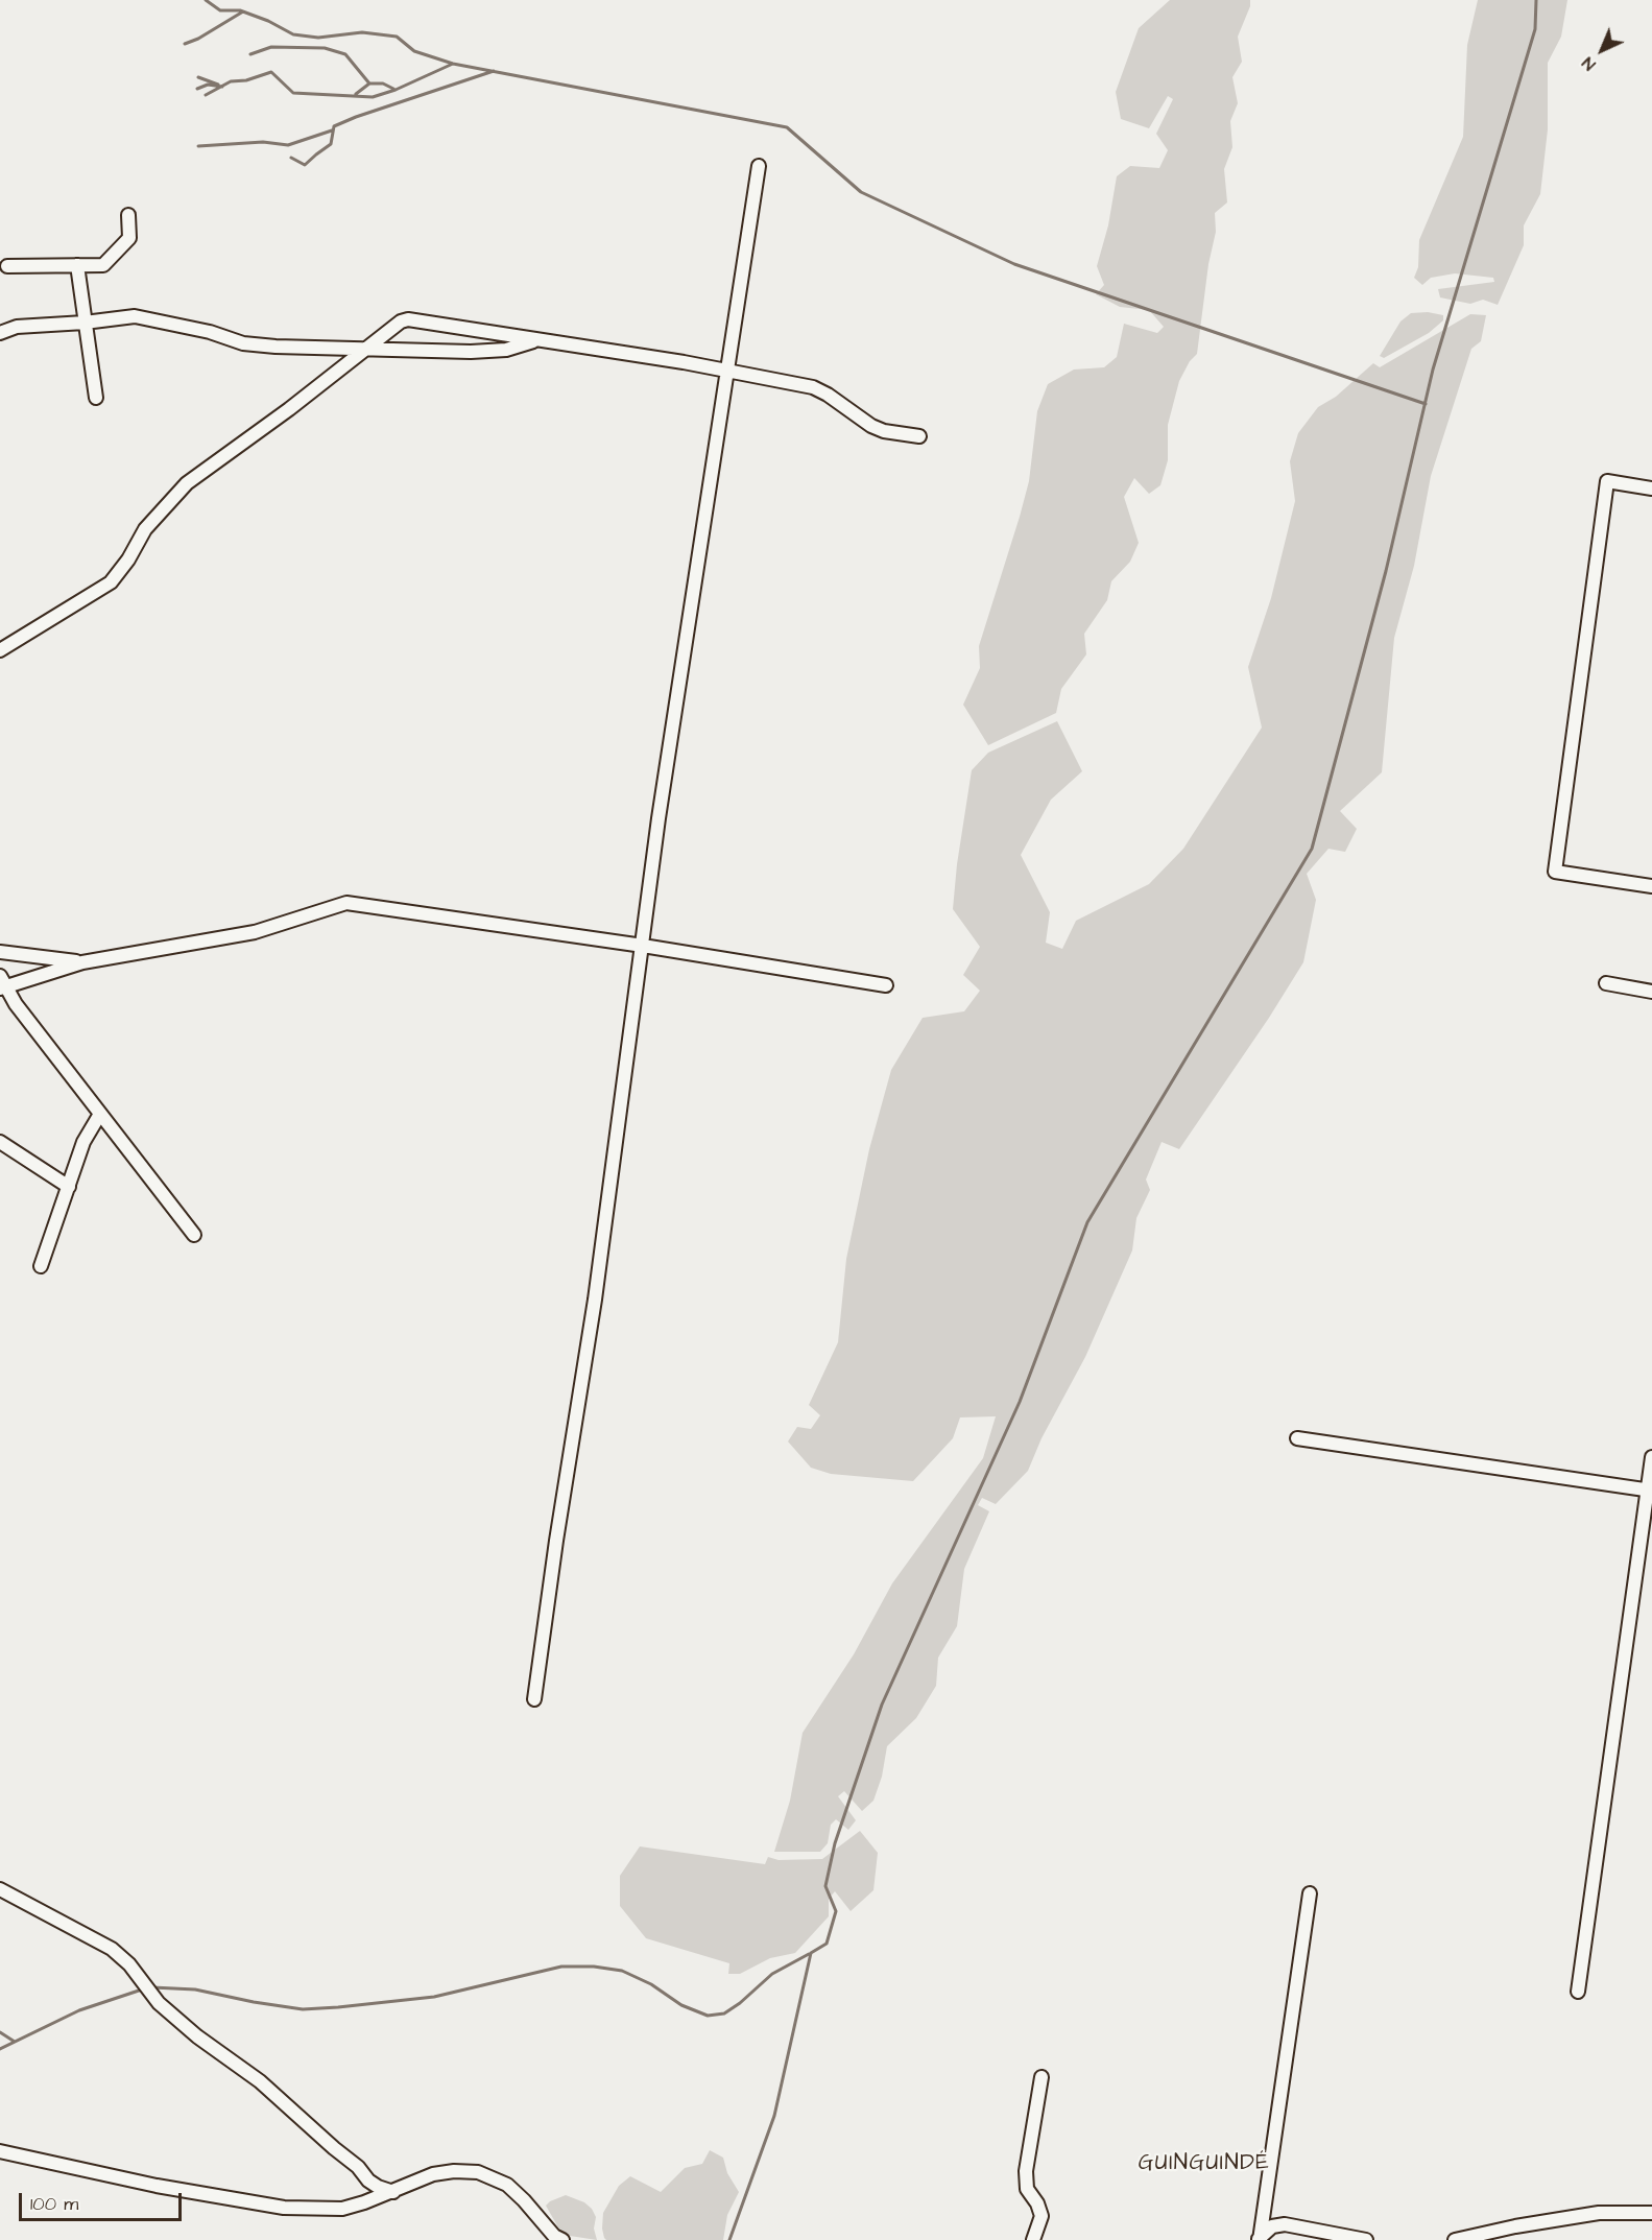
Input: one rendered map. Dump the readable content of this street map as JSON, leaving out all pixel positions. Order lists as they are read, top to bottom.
{
  "districts": ["GUINGUINDÉ"],
  "scale_bar": "100 m",
  "north": "bottom left"
}
